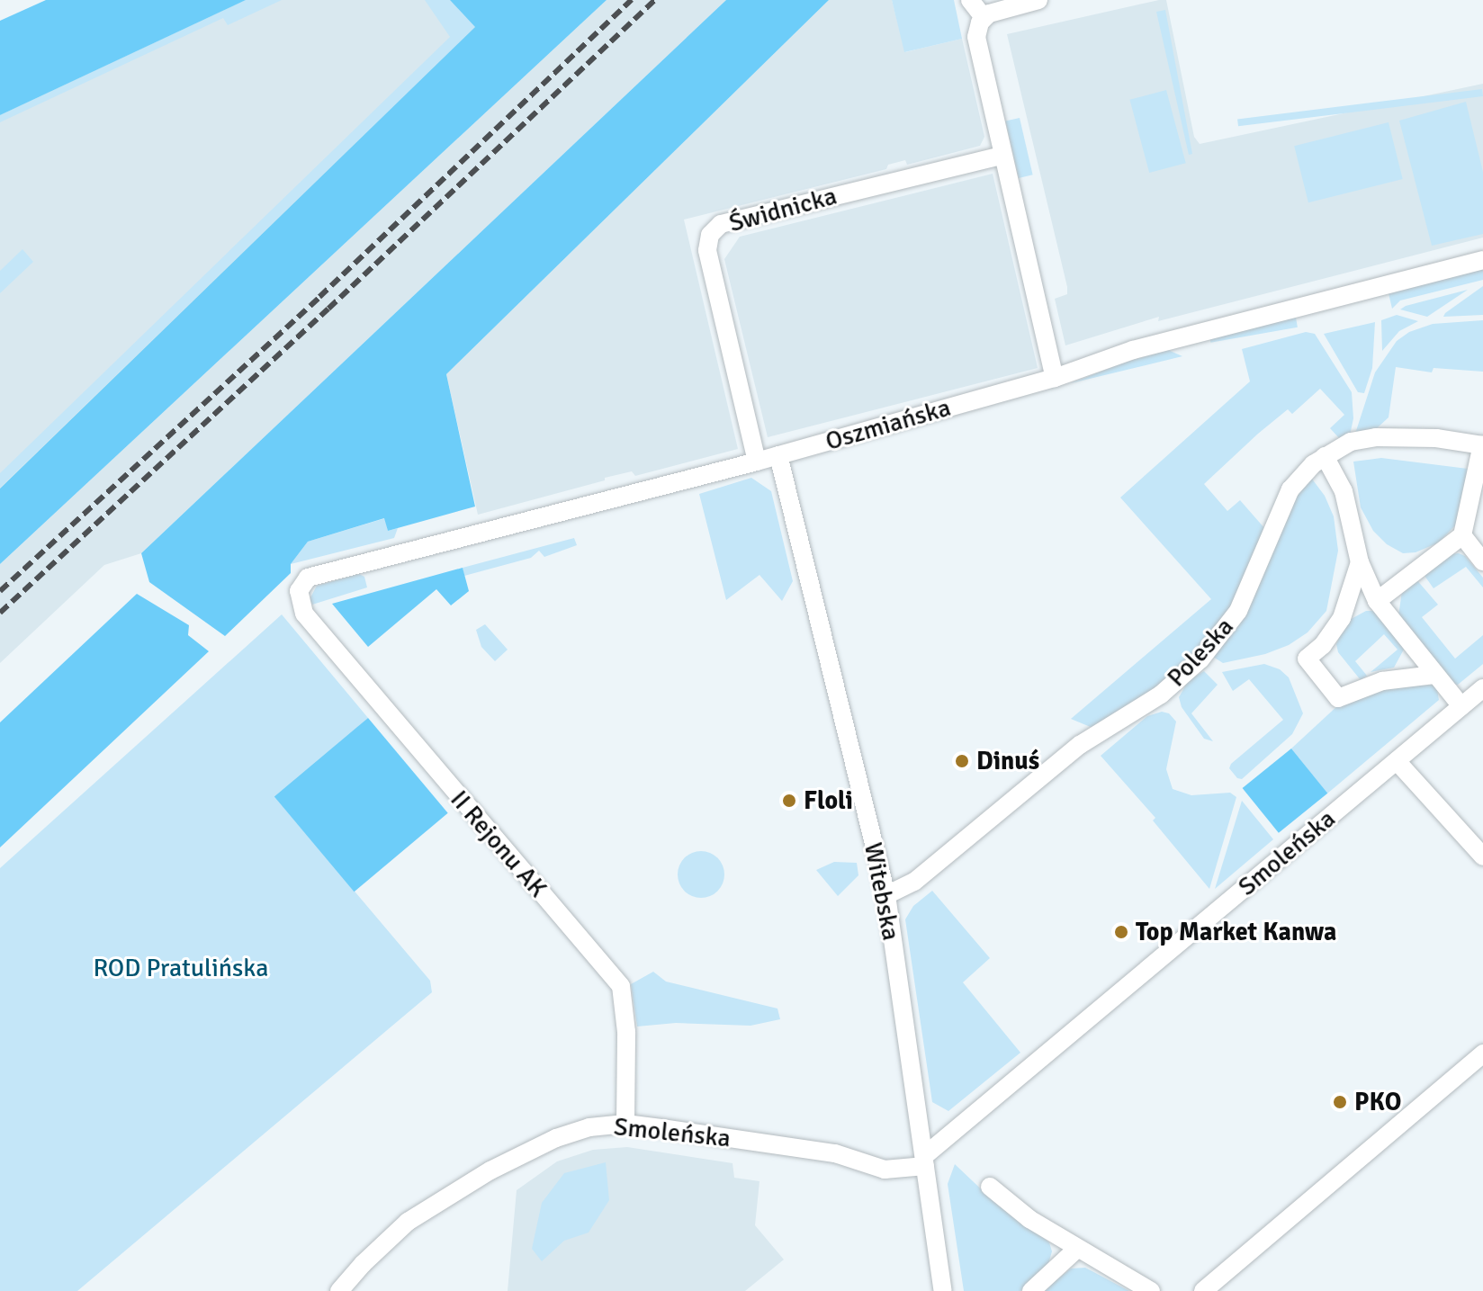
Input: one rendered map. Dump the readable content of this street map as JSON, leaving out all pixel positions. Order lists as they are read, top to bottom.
{
  "streets": {
    "street": [
      "Świdnicka",
      "Oszmiańska",
      "Poleska",
      "II Rejonu AK",
      "Smoleńska",
      "Witebska"
    ]
  },
  "crossings": [
    ["Świdnicka", "Oszmiańska"],
    ["Oszmiańska", "II Rejonu AK"],
    ["Oszmiańska", "Witebska"],
    ["Poleska", "Witebska"],
    ["II Rejonu AK", "Smoleńska"],
    ["Smoleńska", "Witebska"]
  ],
  "parks": ["ROD Pratulińska"],
  "places": [
    "Dinuś",
    "Floli",
    "Top Market Kanwa",
    "PKO"
  ]
}
